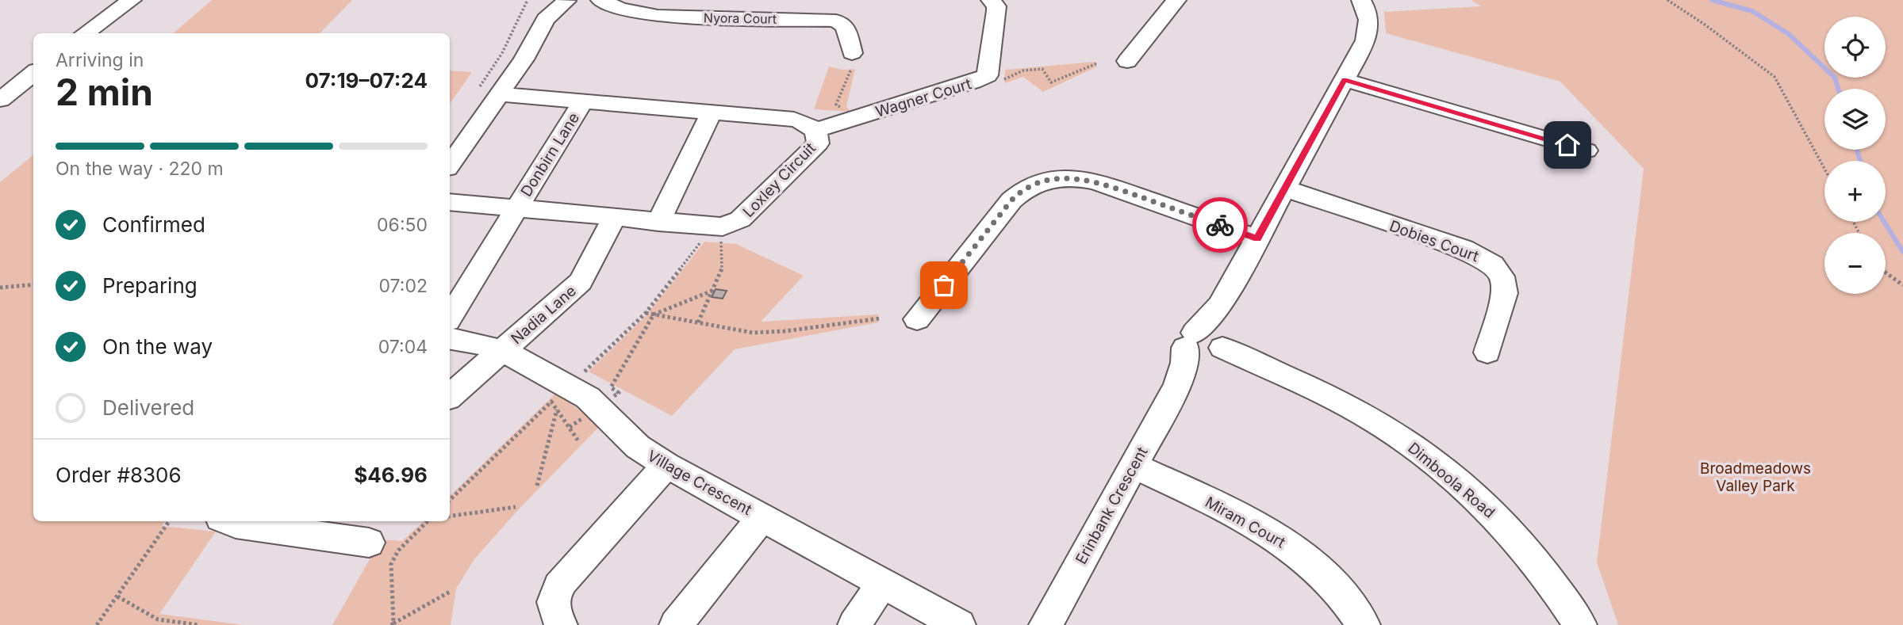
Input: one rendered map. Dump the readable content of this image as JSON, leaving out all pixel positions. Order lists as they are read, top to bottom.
{
  "streets": {
    "street": [
      "Nyora Court",
      "Wagner Court",
      "Donbirn Lane",
      "Loxley Circuit",
      "Dobies Court",
      "Nadia Lane",
      "Dimboola Road",
      "Village Crescent",
      "Erinbank Crescent",
      "Miram Court"
    ]
  },
  "crossings": [
    ["Wagner Court", "Loxley Circuit"],
    ["Donbirn Lane", "Loxley Circuit"],
    ["Loxley Circuit", "Nadia Lane"],
    ["Nadia Lane", "Village Crescent"],
    ["Dimboola Road", "Erinbank Crescent"],
    ["Erinbank Crescent", "Miram Court"]
  ],
  "parks": ["Broadmeadows Valley Park"],
  "page": {
    "map_buttons": ["+", "−"],
    "heading": ["2 min", "Arriving in", "07:19–07:24"],
    "panel": ["Order #8306", "$46.96"],
    "bar": "On the way · 220 m",
    "list": [
      ["Confirmed", "06:50"],
      ["Preparing", "07:02"],
      ["On the way", "07:04"],
      "Delivered"
    ]
  }
}
